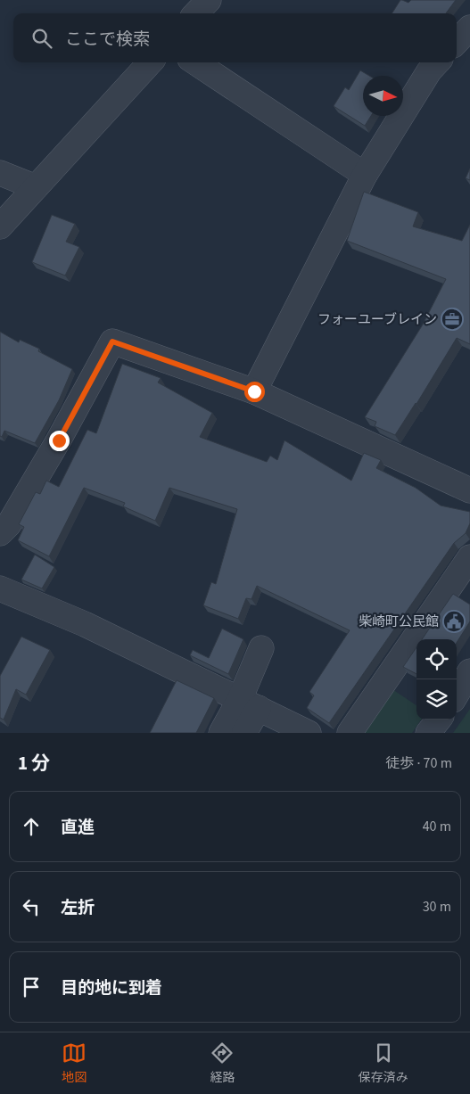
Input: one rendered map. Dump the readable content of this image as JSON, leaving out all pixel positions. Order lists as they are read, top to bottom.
{
  "places": {
    "office": ["フォーユーブレイン"],
    "public building": ["柴崎町公民館"]
  },
  "north": "right",
  "page": {
    "search": "ここで検索",
    "heading": ["1 分", "徒歩 · 70 m"],
    "list": [
      ["直進", "40 m"],
      ["左折", "30 m"],
      "目的地に到着"
    ],
    "nav": ["地図", "経路", "保存済み"]
  }
}
